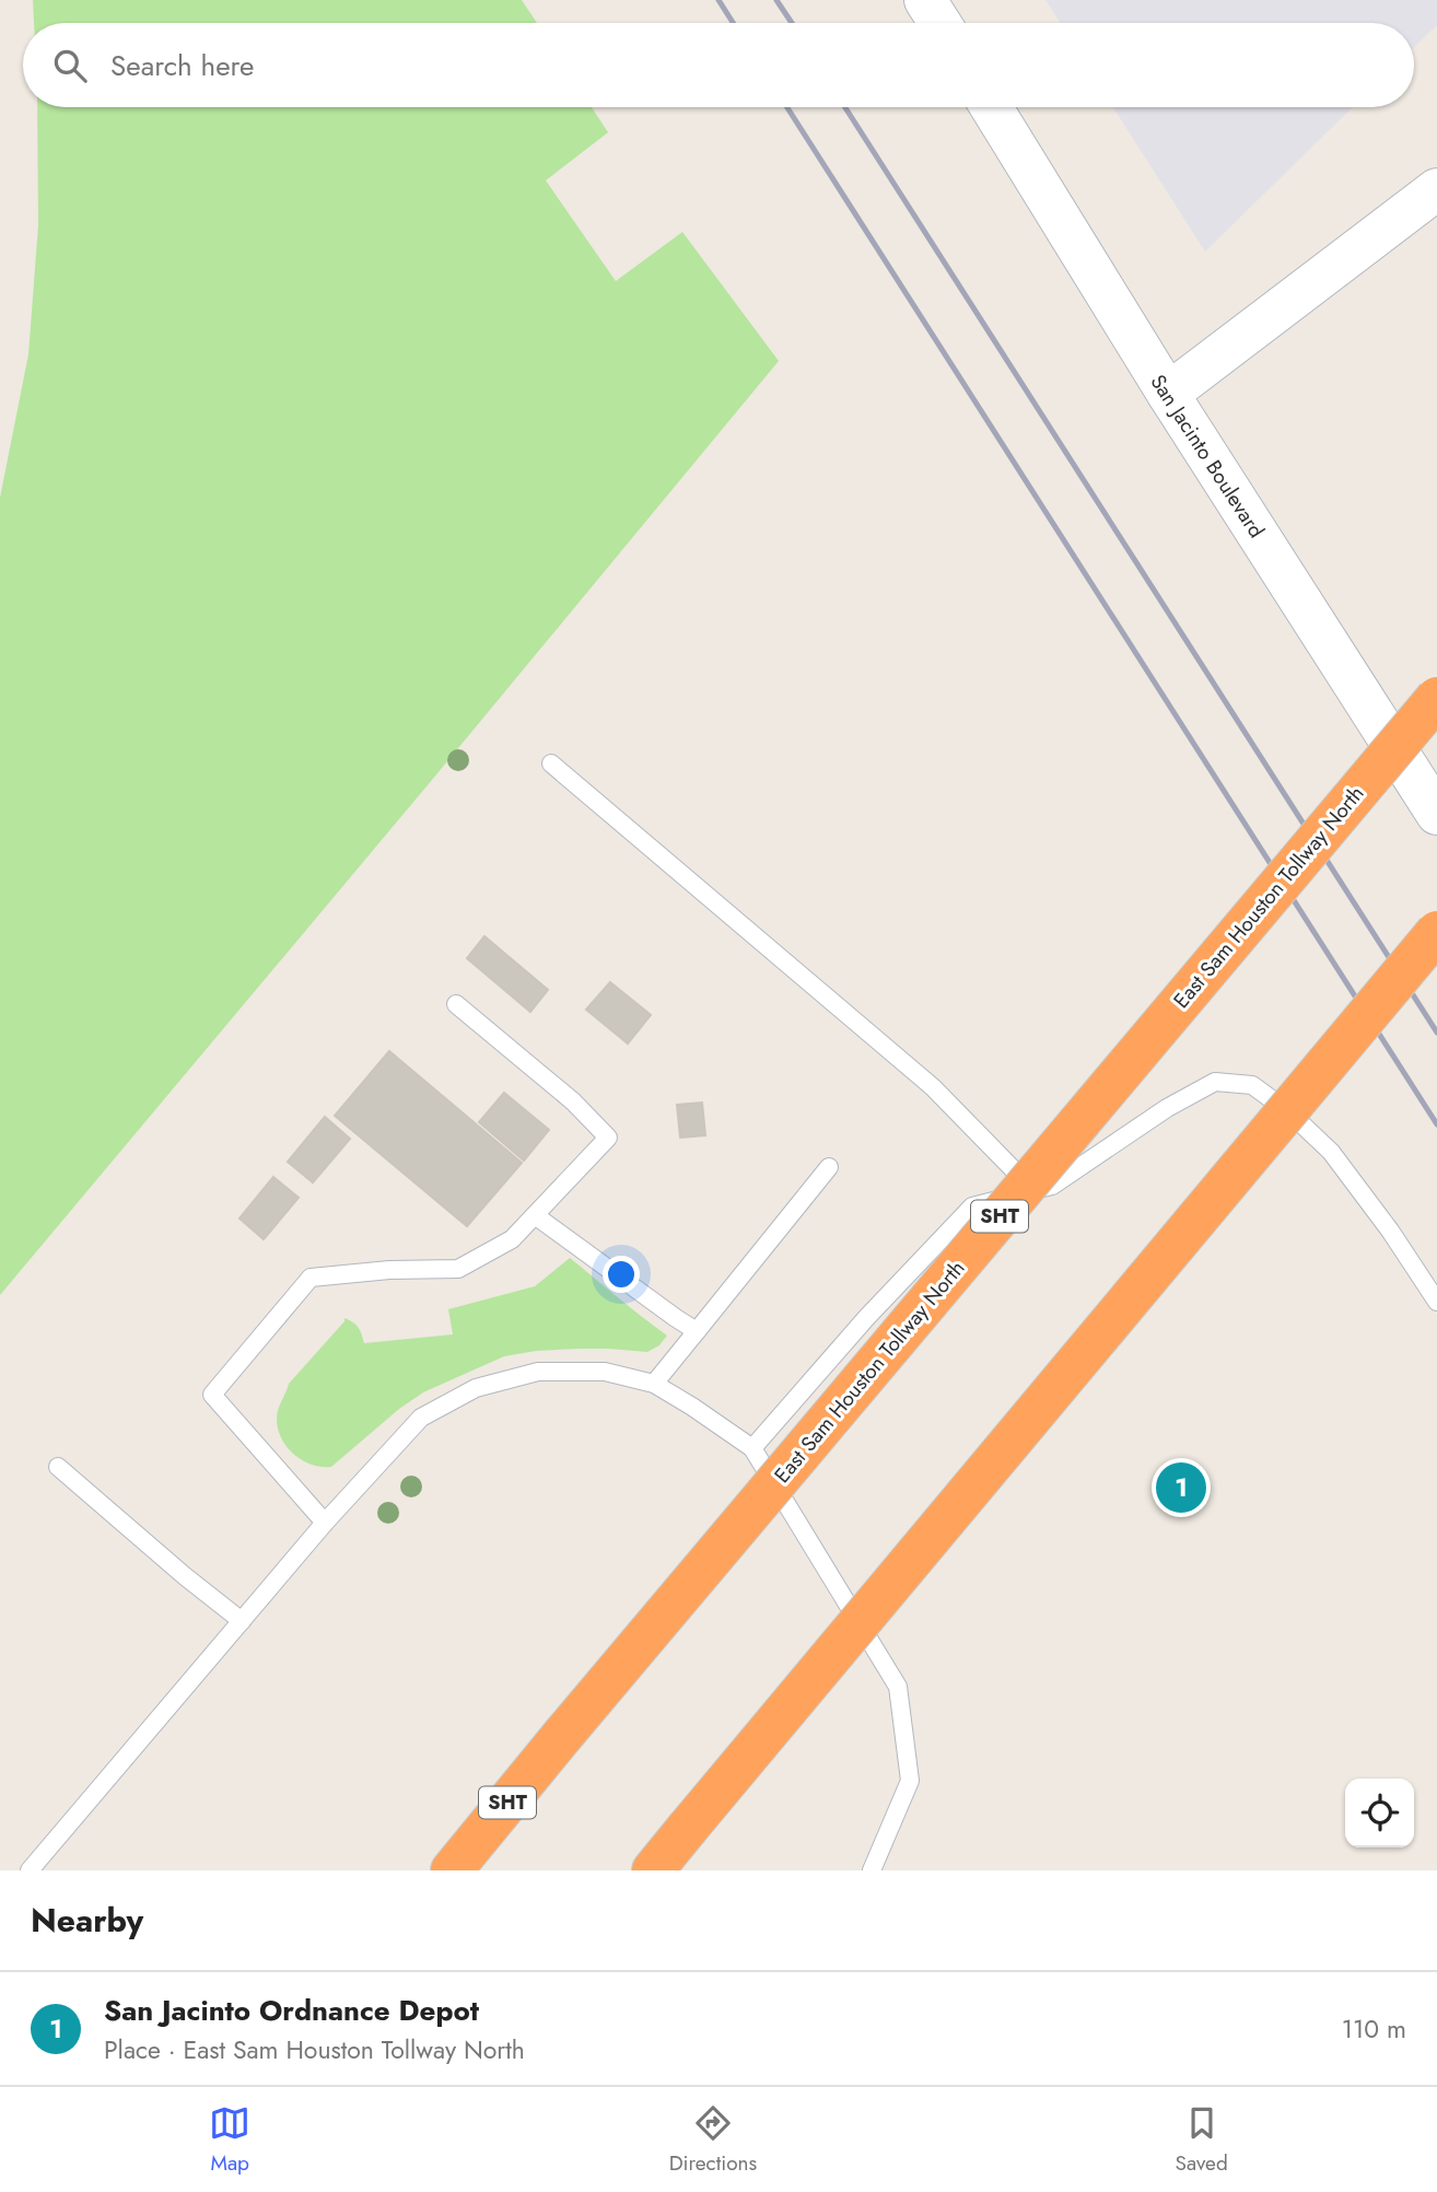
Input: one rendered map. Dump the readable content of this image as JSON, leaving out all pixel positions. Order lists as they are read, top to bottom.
{
  "streets": {
    "highway": ["East Sam Houston Tollway North", "SHT"],
    "main road": ["San Jacinto Boulevard"]
  },
  "page": {
    "search": "Search here",
    "pins": "1",
    "heading": "Nearby",
    "list": [
      {
        "mark": "1",
        "name": "San Jacinto Ordnance Depot",
        "note": "Place · East Sam Houston Tollway North",
        "value": "110 m"
      }
    ],
    "nav": ["Map", "Directions", "Saved"]
  }
}
